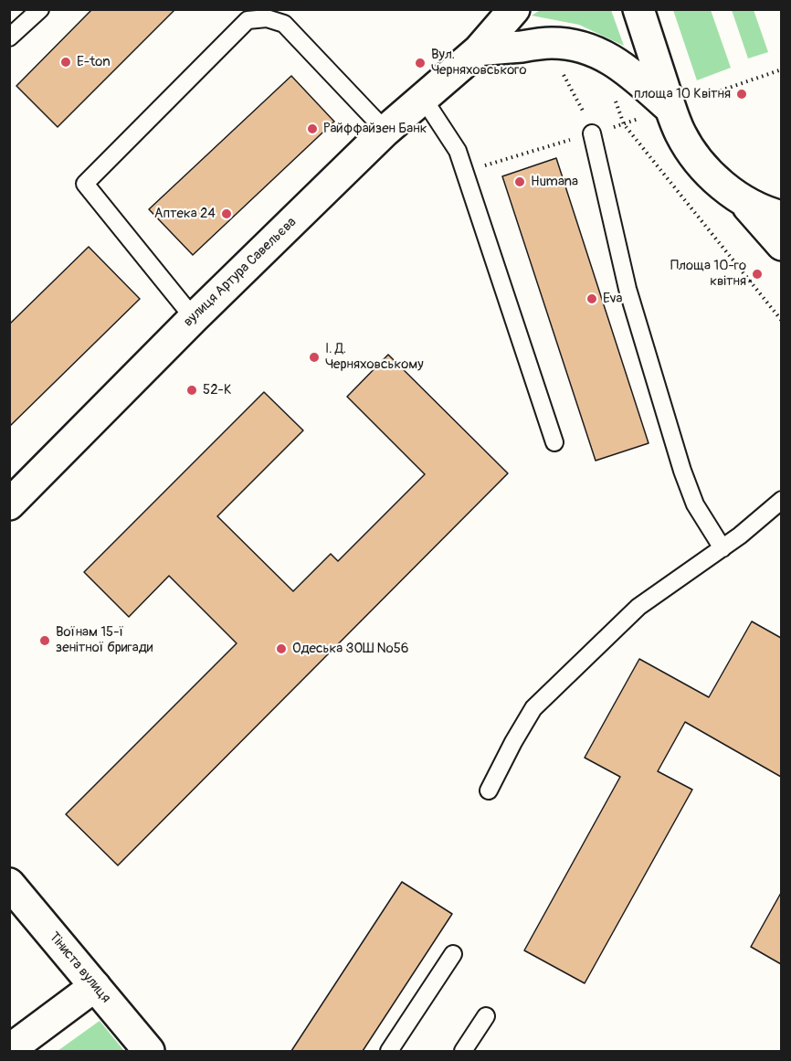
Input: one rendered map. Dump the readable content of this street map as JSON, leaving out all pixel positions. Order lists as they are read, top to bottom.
{
  "streets": {
    "main road": ["вулиця Артура Савельєва", "Тіниста вулиця"]
  },
  "places": [
    "E-ton",
    "Вул. Черняховського",
    "площа 10 Квітня",
    "Райффайзен Банк",
    "Humana",
    "Аптека 24",
    "Площа 10-го квітня",
    "Eva",
    "І. Д. Черняховському",
    "52-К",
    "Воїнам 15-ї зенітної бригади",
    "Одеська ЗОШ №56"
  ]
}
